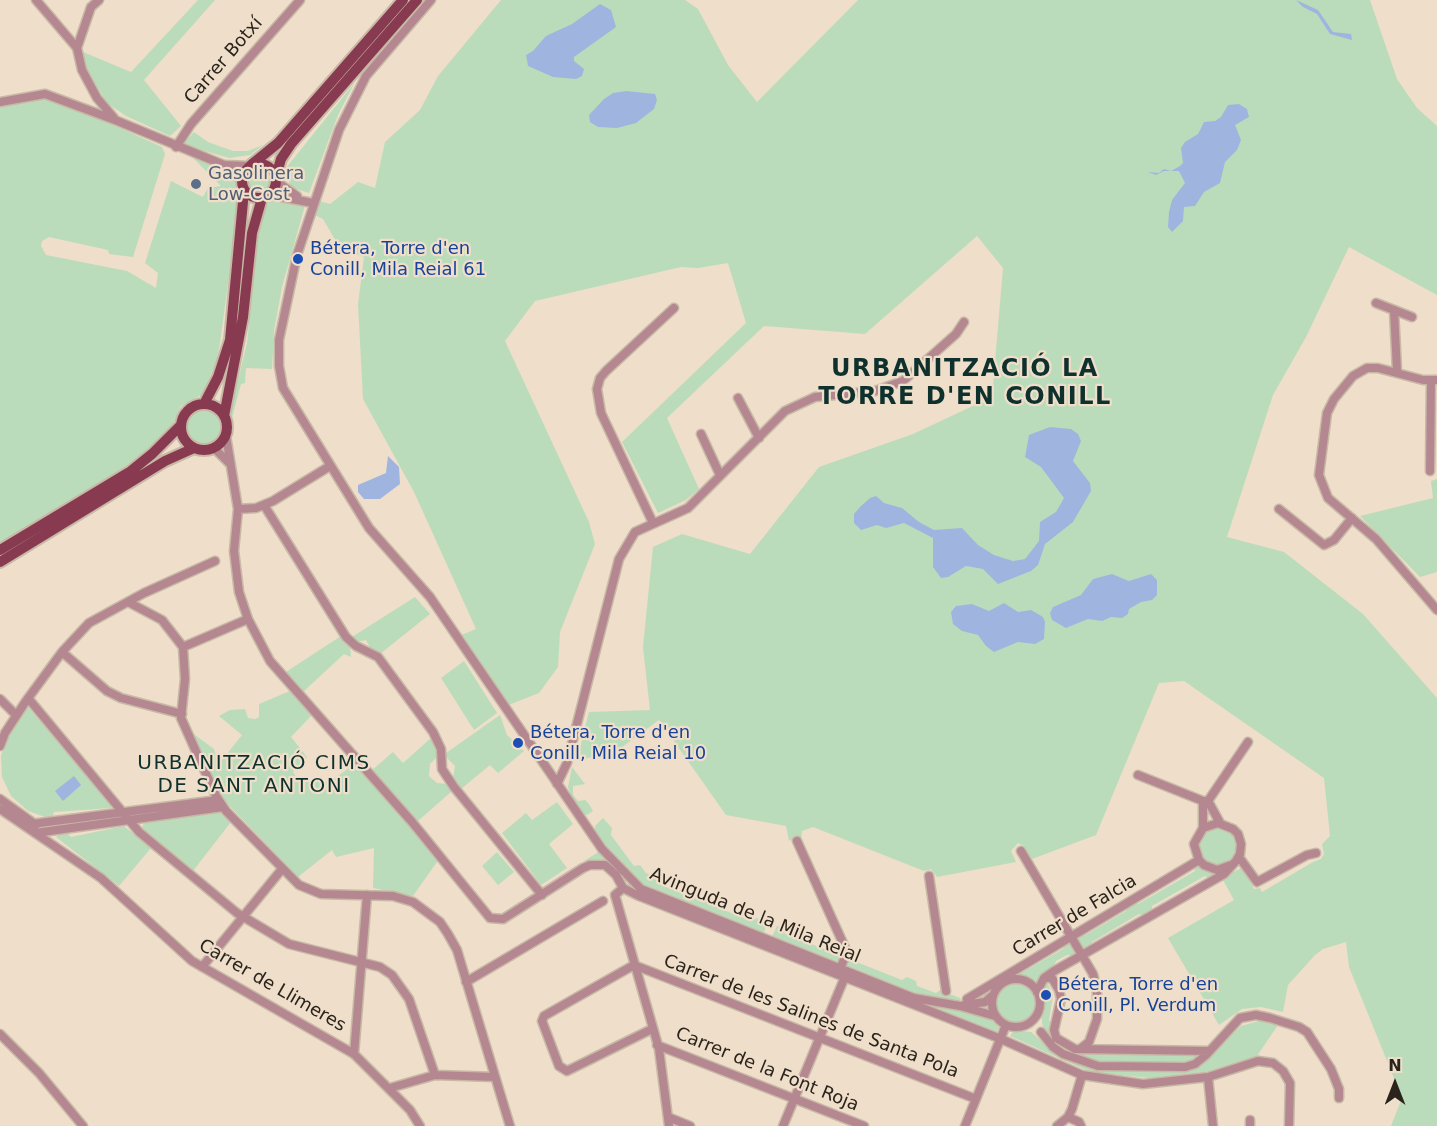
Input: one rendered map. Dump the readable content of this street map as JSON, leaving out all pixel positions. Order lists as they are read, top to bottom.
{
  "streets": {
    "street": [
      "Carrer Botxí",
      "Avinguda de la Mila Reial",
      "Carrer de Falcia",
      "Carrer de Llimeres",
      "Carrer de les Salines de Santa Pola",
      "Carrer de la Font Roja"
    ]
  },
  "crossings": [
    ["Avinguda de la Mila Reial", "Carrer de Falcia"]
  ],
  "districts": ["URBANITZACIÓ LA TORRE D'EN CONILL", "URBANITZACIÓ CIMS DE SANT ANTONI"],
  "places": [
    "Gasolinera Low-Cost",
    "Bétera, Torre d'en Conill, Mila Reial 61",
    "Bétera, Torre d'en Conill, Mila Reial 10",
    "Bétera, Torre d'en Conill, Pl. Verdum"
  ],
  "north": "top"
}
